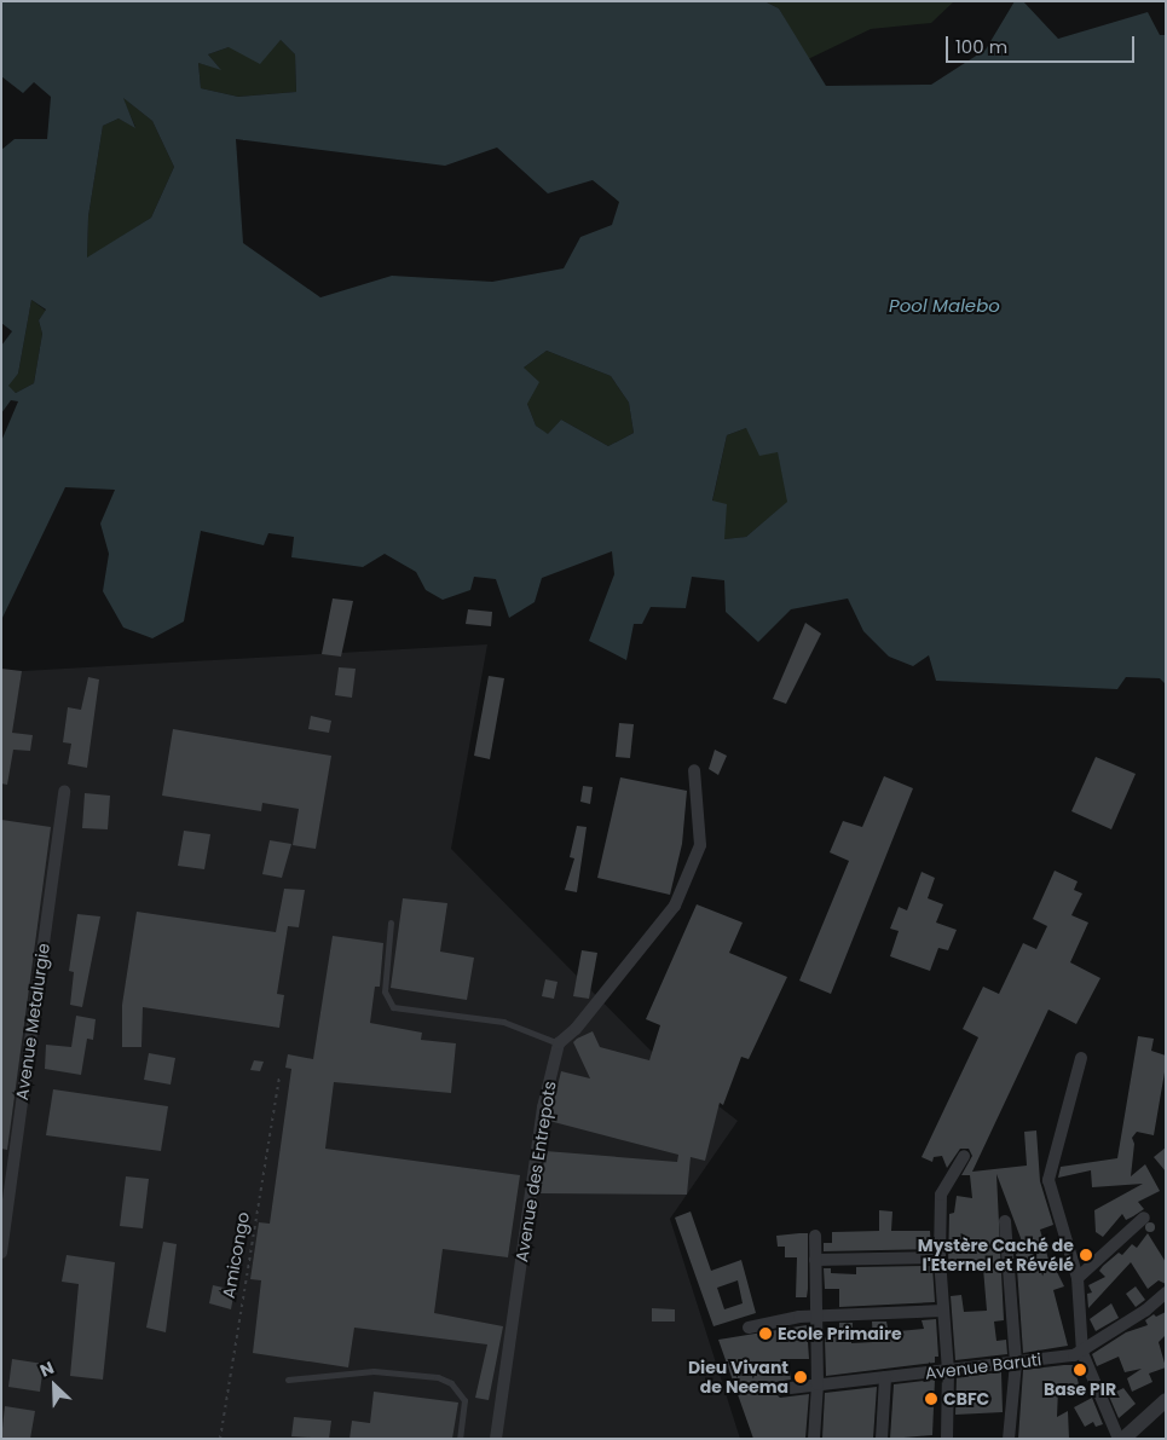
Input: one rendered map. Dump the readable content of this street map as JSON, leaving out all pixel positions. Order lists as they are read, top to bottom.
{
  "streets": {
    "street": ["Avenue Metalurgie", "Avenue des Entrepots", "Avenue Baruti"],
    "path": ["Amicongo"]
  },
  "water": ["Pool Malebo"],
  "places": [
    "Mystère Caché de l'Eternel et Révélé",
    "Ecole Primaire",
    "Base PIR",
    "Dieu Vivant de Neema",
    "CBFC"
  ],
  "scale_bar": "100 m",
  "north": "top left"
}
